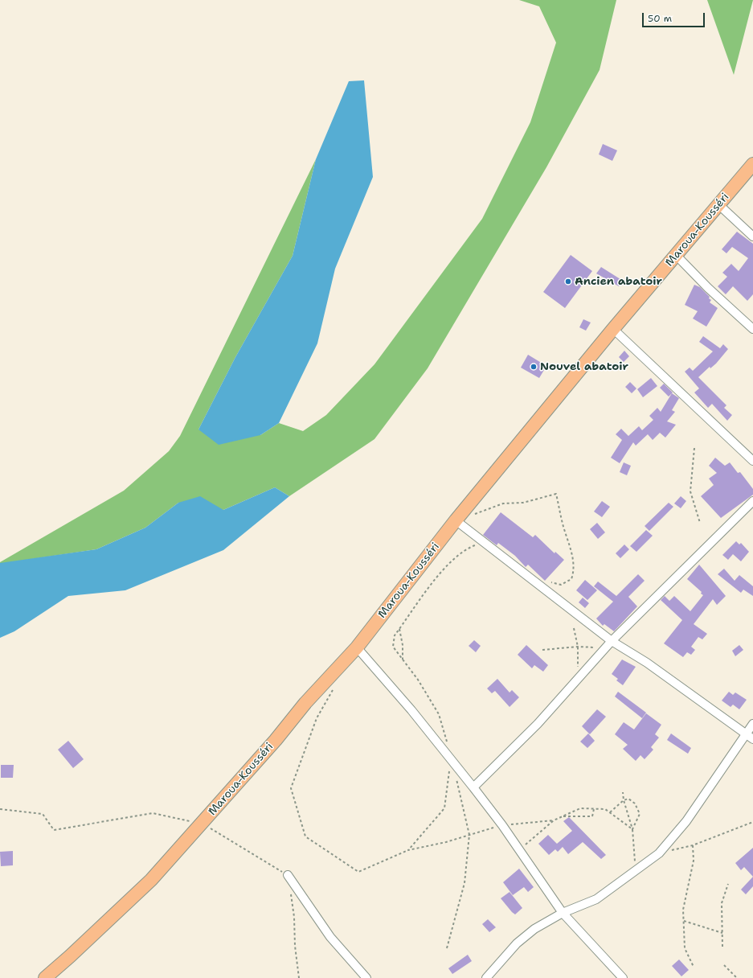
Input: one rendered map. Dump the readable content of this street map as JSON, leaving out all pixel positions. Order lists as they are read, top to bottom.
{
  "streets": {
    "highway": ["Maroua-Kousséri"]
  },
  "places": ["Ancien abatoir", "Nouvel abatoir"],
  "scale_bar": "50 m"
}
